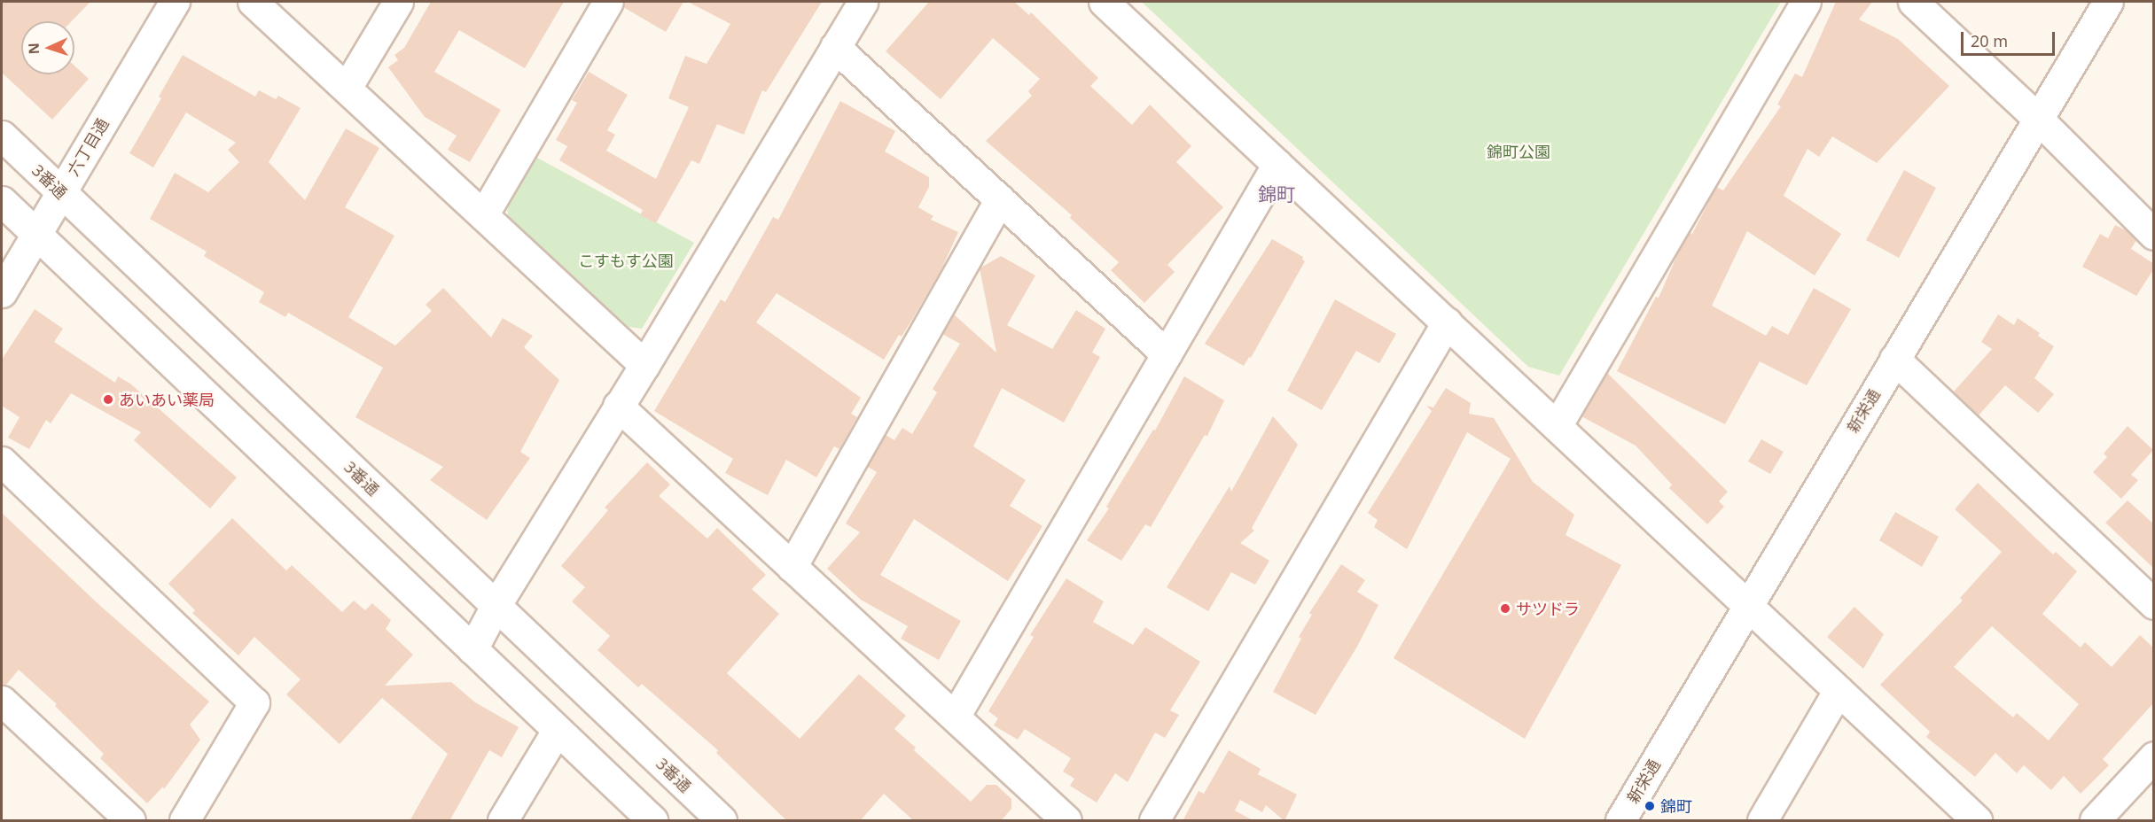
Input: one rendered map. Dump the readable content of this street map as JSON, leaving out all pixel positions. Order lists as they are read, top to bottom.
{
  "streets": {
    "street": ["六丁目通", "3番通", "新栄通"]
  },
  "crossings": [
    ["六丁目通", "3番通"]
  ],
  "districts": ["錦町"],
  "parks": ["錦町公園", "こすもす公園"],
  "places": ["あいあい薬局", "サツドラ", "錦町"],
  "scale_bar": "20 m",
  "north": "left"
}
